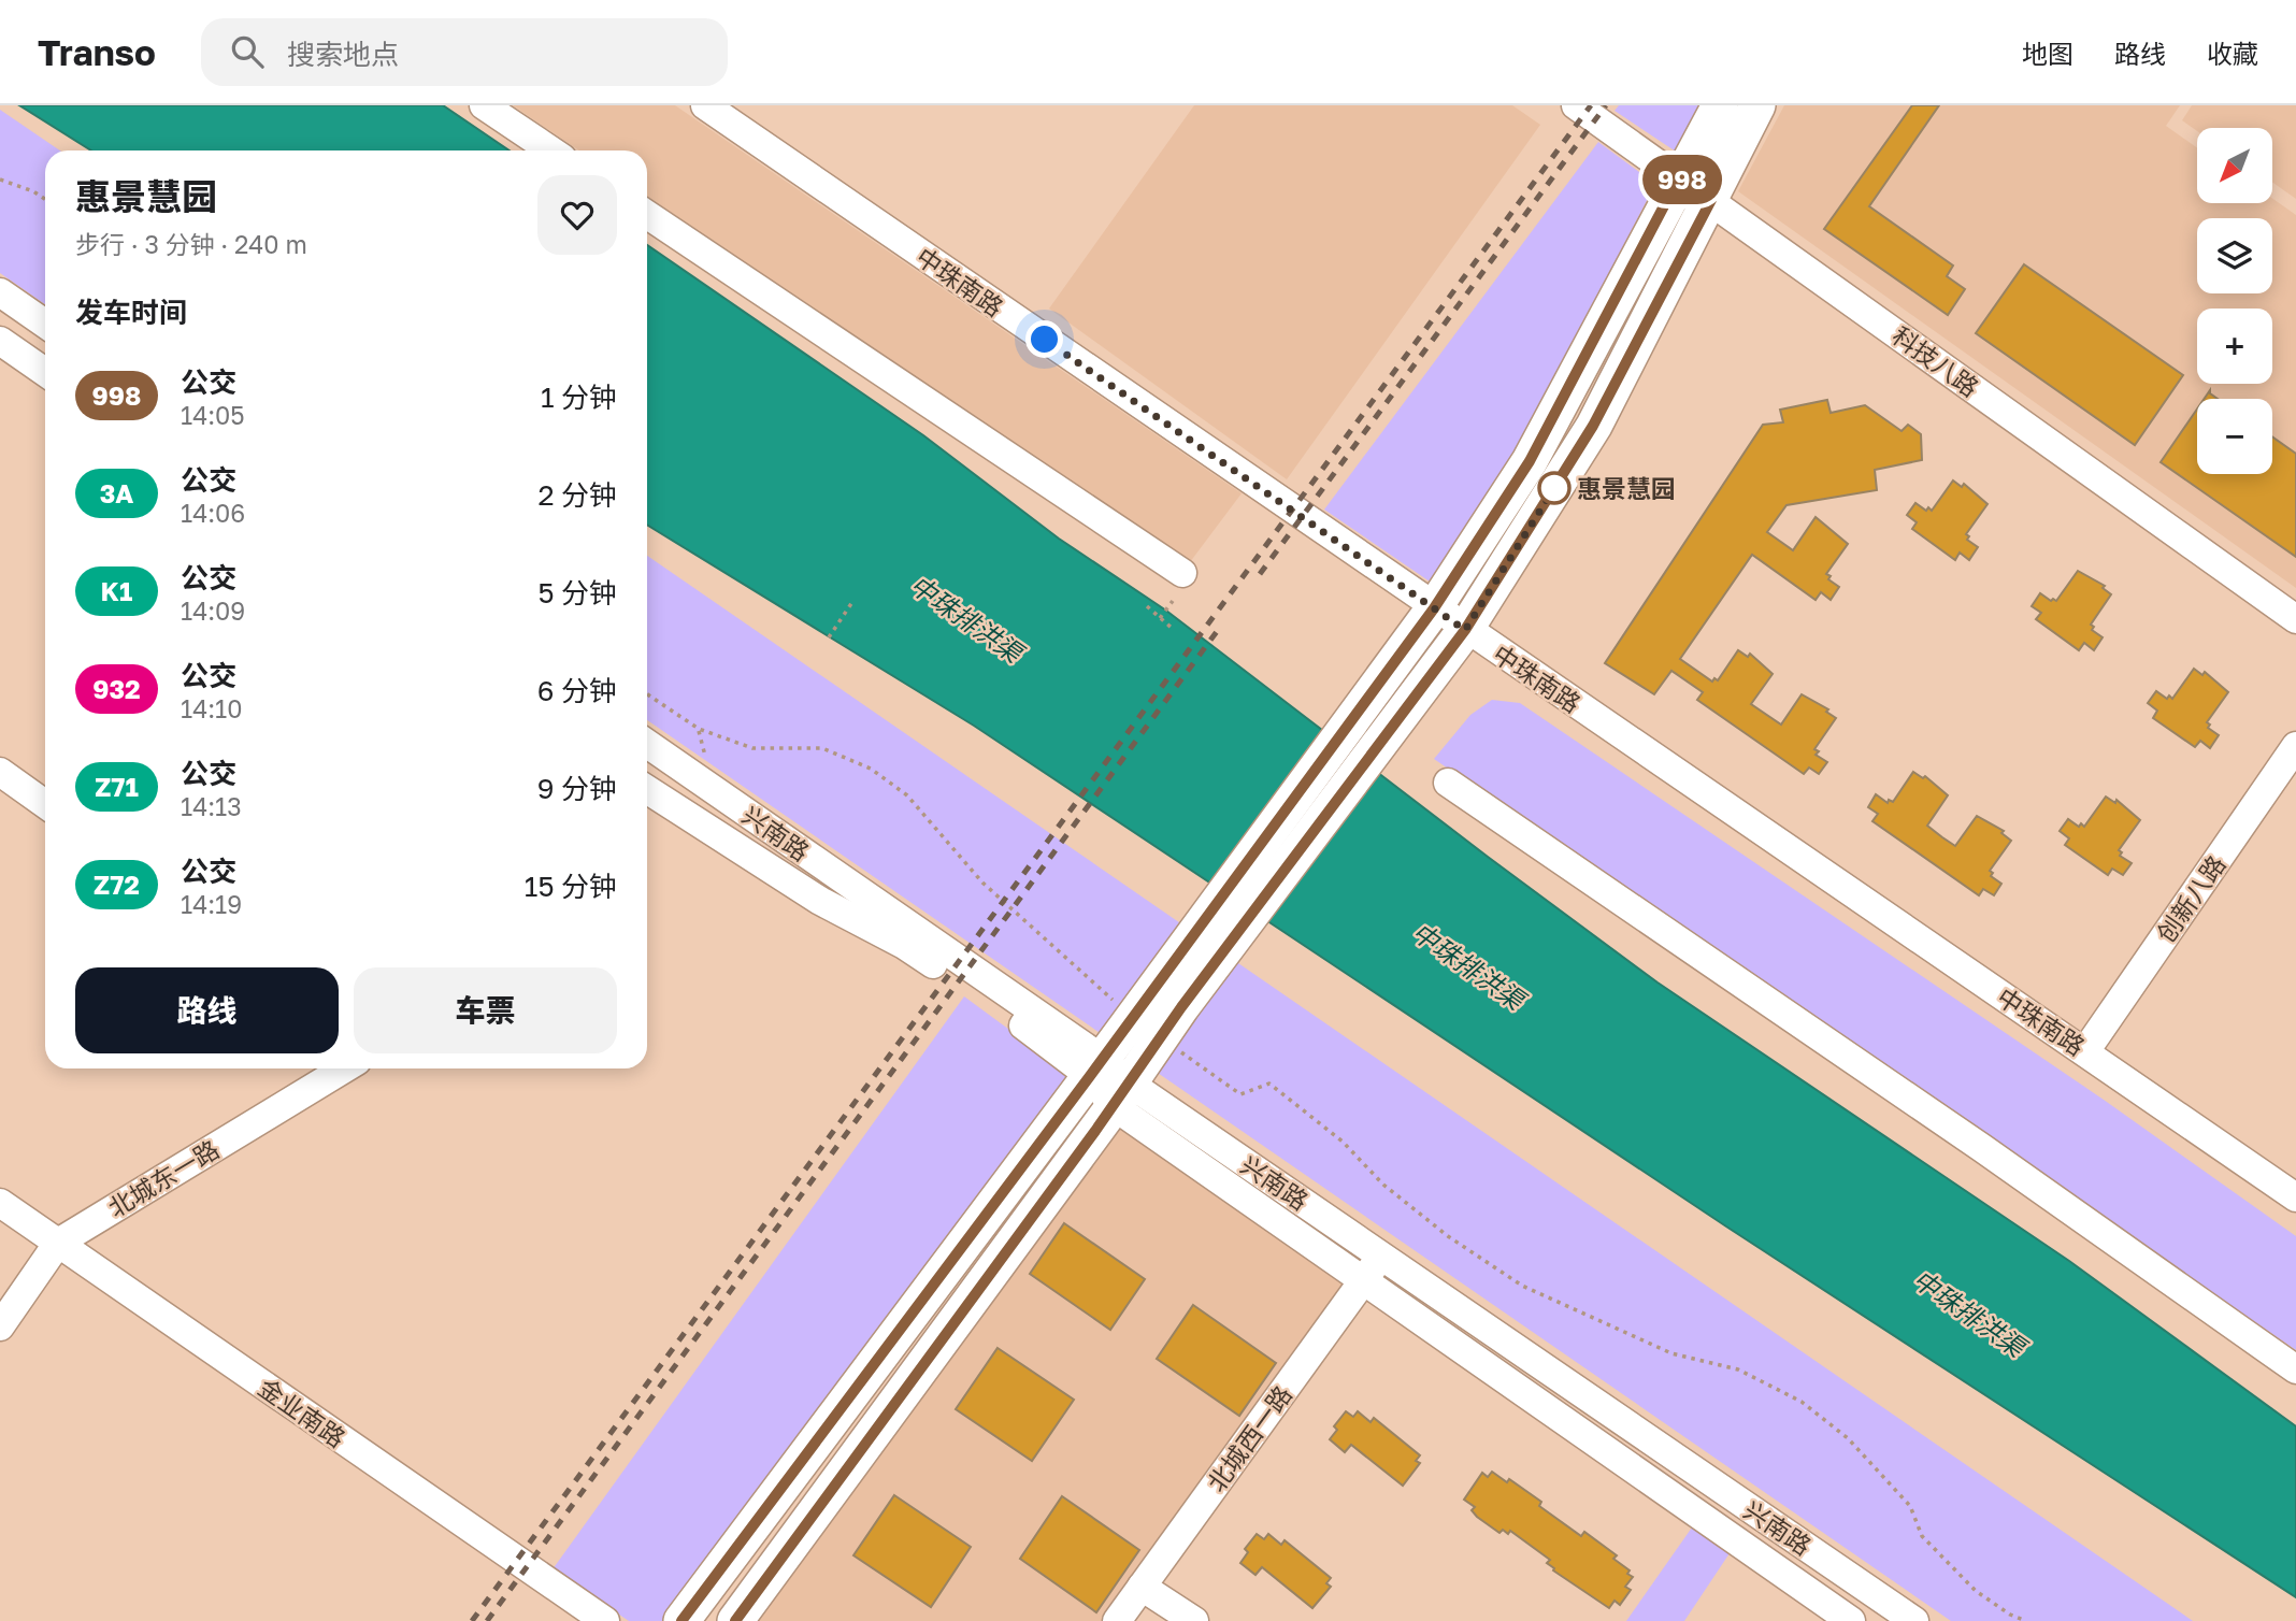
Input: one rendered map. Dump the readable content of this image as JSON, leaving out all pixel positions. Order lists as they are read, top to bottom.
{
  "streets": {
    "street": [
      "中珠南路",
      "科技八路",
      "兴南路",
      "创新八路",
      "北城东一路",
      "金业南路",
      "北城西一路"
    ]
  },
  "crossings": [
    ["中珠南路", "创新八路"],
    ["兴南路", "北城西一路"],
    ["北城东一路", "金业南路"]
  ],
  "water": ["中珠排洪渠"],
  "places": ["惠景慧园"],
  "lines": ["bus line 998"],
  "north": "bottom left",
  "page": {
    "header": "Transo",
    "search": "搜索地点",
    "nav": ["地图", "路线", "收藏"],
    "on_map": "998",
    "map_buttons": ["+", "−"],
    "heading": [
      ["惠景慧园", "步行 · 3 分钟 · 240 m"],
      "发车时间"
    ],
    "list": [
      {
        "mark": "998",
        "name": "公交",
        "note": "14:05",
        "value": "1 分钟"
      },
      {
        "mark": "3A",
        "name": "公交",
        "note": "14:06",
        "value": "2 分钟"
      },
      {
        "mark": "K1",
        "name": "公交",
        "note": "14:09",
        "value": "5 分钟"
      },
      {
        "mark": "932",
        "name": "公交",
        "note": "14:10",
        "value": "6 分钟"
      },
      {
        "mark": "Z71",
        "name": "公交",
        "note": "14:13",
        "value": "9 分钟"
      },
      {
        "mark": "Z72",
        "name": "公交",
        "note": "14:19",
        "value": "15 分钟"
      }
    ],
    "buttons": ["路线", "车票"]
  }
}
